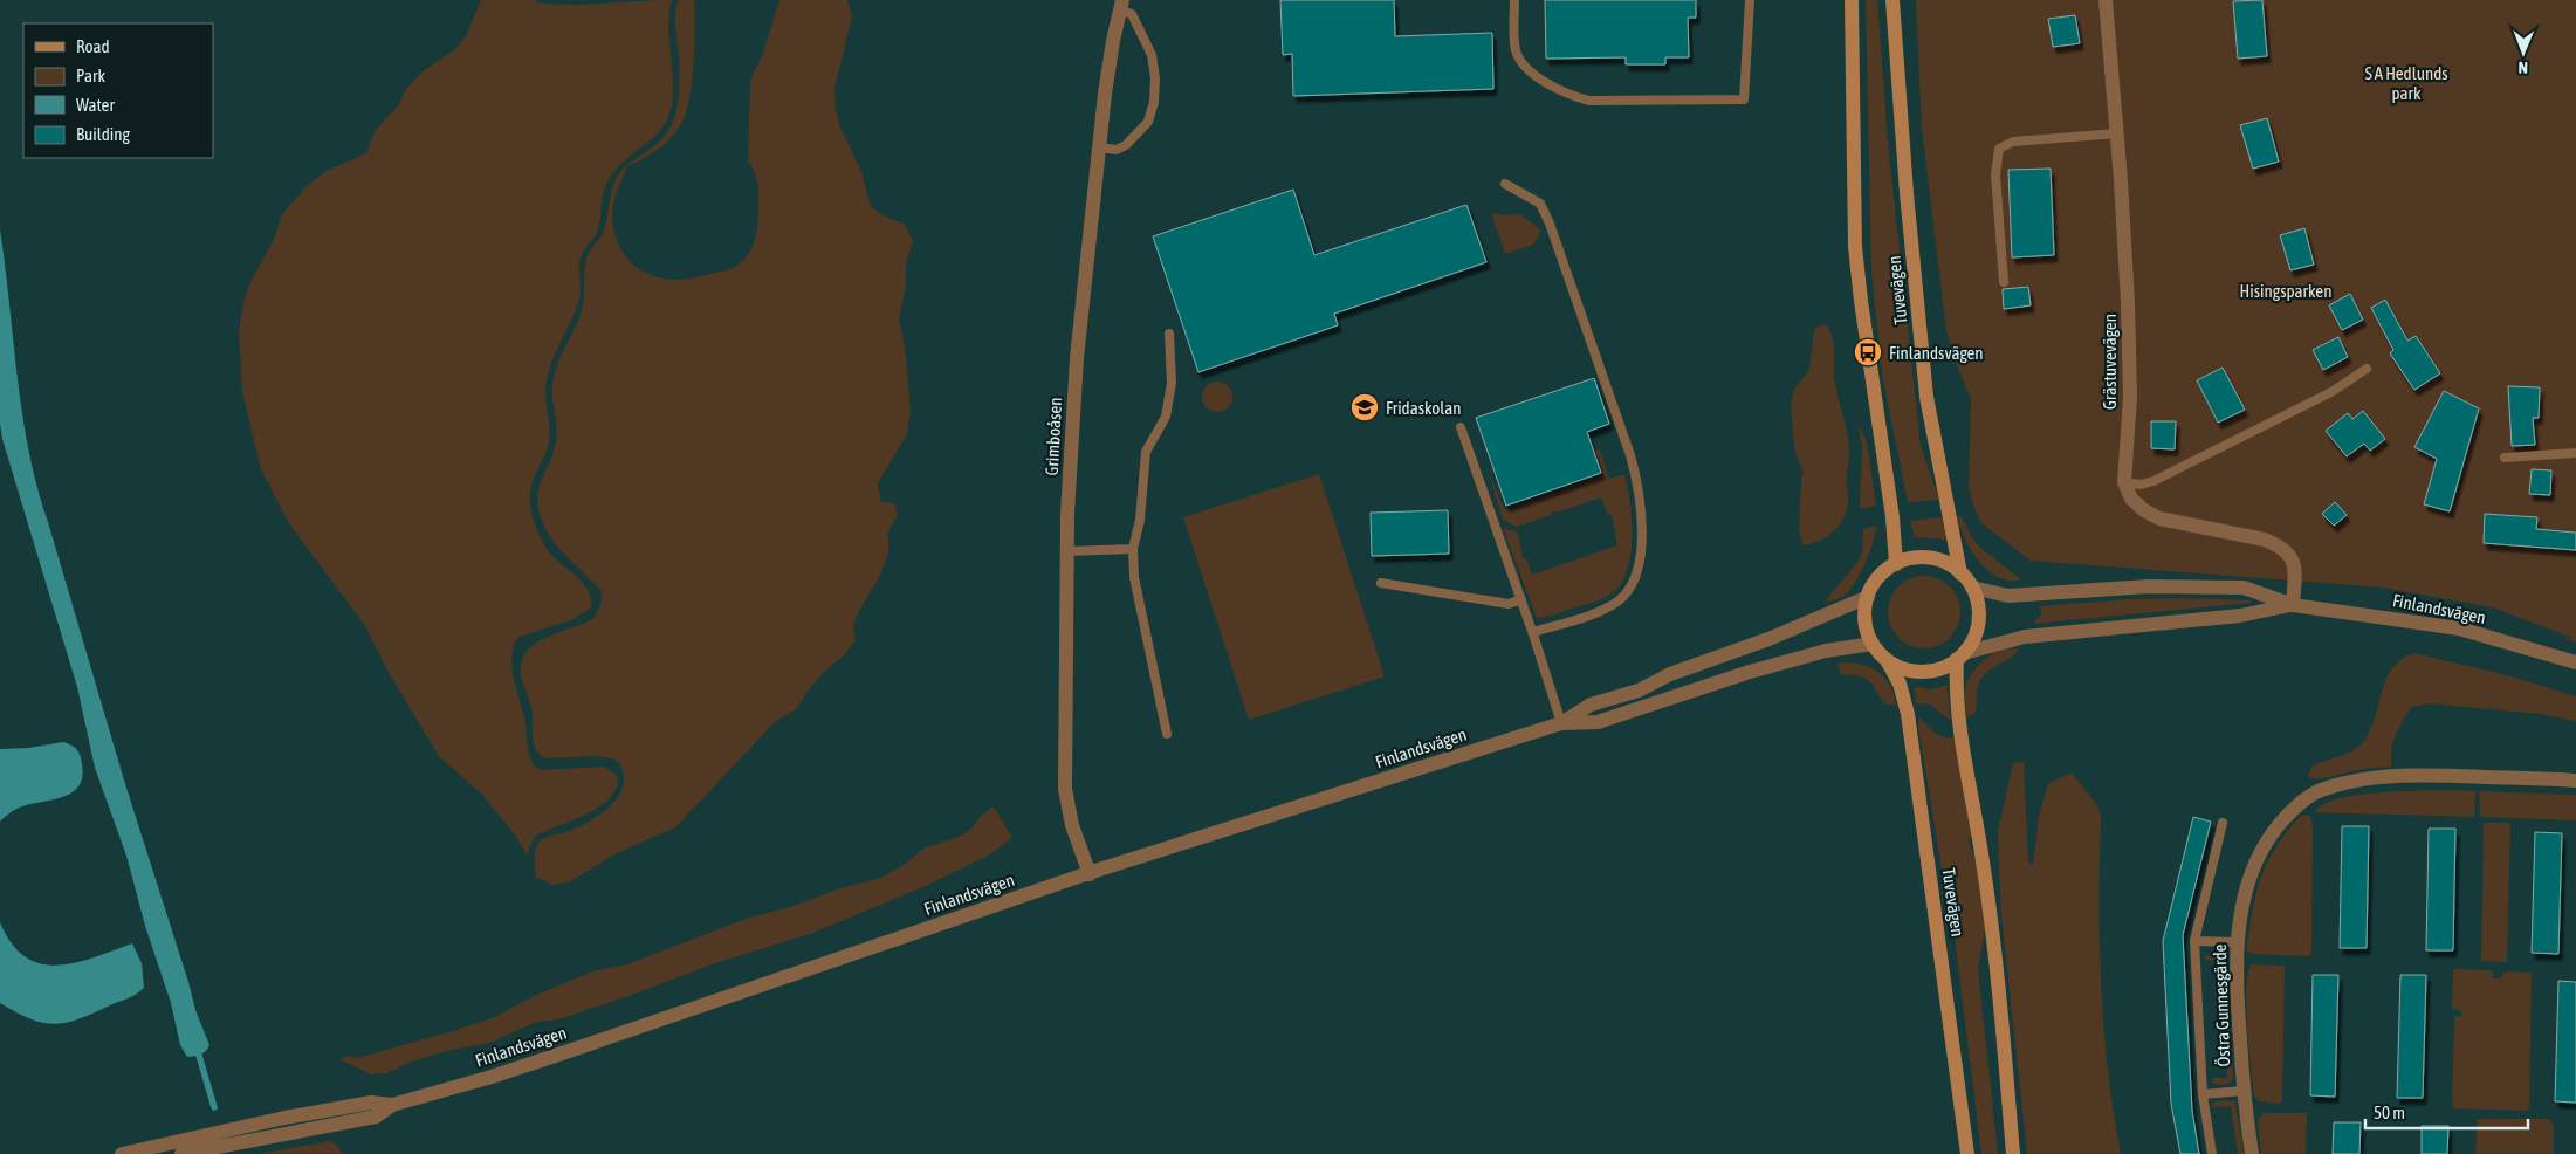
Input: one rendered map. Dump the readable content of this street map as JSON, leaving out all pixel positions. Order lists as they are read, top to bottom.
{
  "streets": {
    "main road": ["Tuvevägen"],
    "street": [
      "Grästuvevägen",
      "Grimboåsen",
      "Finlandsvägen",
      "Östra Gunnesgärde"
    ]
  },
  "crossings": [
    ["Tuvevägen", "Finlandsvägen"],
    ["Grimboåsen", "Finlandsvägen"]
  ],
  "parks": ["S A Hedlunds park", "Hisingsparken"],
  "places": {
    "bus stop": ["Finlandsvägen"],
    "school or university": ["Fridaskolan"]
  },
  "legend": [
    "Road",
    "Park",
    "Water",
    "Building"
  ],
  "scale_bar": "50 m",
  "north": "bottom"
}
